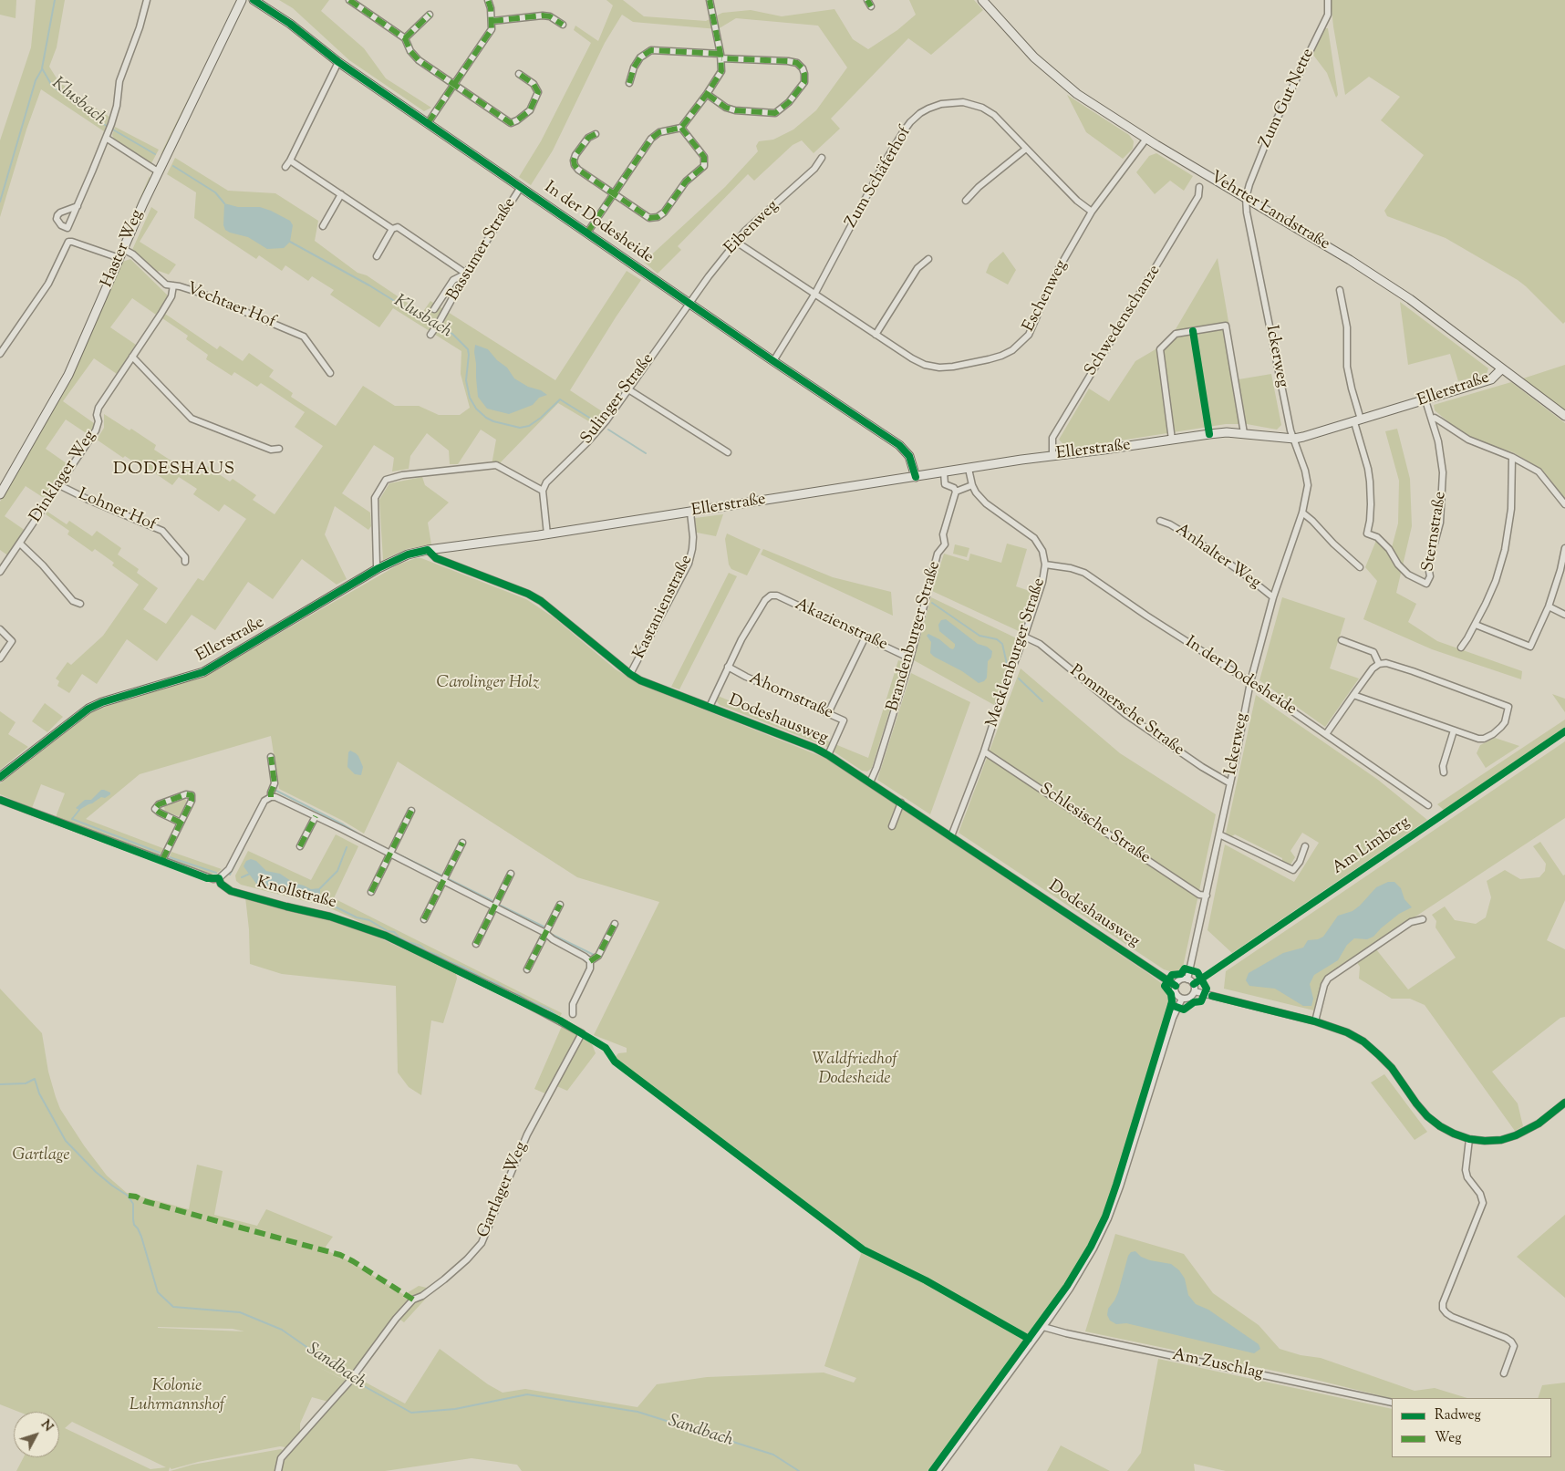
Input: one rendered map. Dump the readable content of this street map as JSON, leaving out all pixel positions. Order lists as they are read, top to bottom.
{
  "streets": {
    "street": [
      "Zum Gut Nette",
      "Zum Schäferhof",
      "Vehrter Landstraße",
      "In der Dodesheide",
      "Eibenweg",
      "Haster Weg",
      "Bassumer Straße",
      "Eschenweg",
      "Vechtaer Hof",
      "Schwedenschanze",
      "Ickerweg",
      "Ellerstraße",
      "Sulinger Straße",
      "Dinklager Weg",
      "Lohner Hof",
      "Sternstraße",
      "Anhalter Weg",
      "Kastanienstraße",
      "Akazienstraße",
      "Brandenburger Straße",
      "Mecklenburger Straße",
      "Ahornstraße",
      "Pommersche Straße",
      "Dodeshausweg",
      "Schlesische Straße",
      "Knollstraße",
      "Gartlager Weg",
      "Am Zuschlag"
    ],
    "cycle path": ["Am Limberg"]
  },
  "crossings": [
    ["Zum Gut Nette", "Vehrter Landstraße"],
    ["Zum Gut Nette", "Ickerweg"],
    ["Zum Schäferhof", "In der Dodesheide"],
    ["Zum Schäferhof", "Eschenweg"],
    ["Vehrter Landstraße", "Eschenweg"],
    ["Vehrter Landstraße", "Ickerweg"],
    ["Vehrter Landstraße", "Ellerstraße"],
    ["In der Dodesheide", "Eibenweg"],
    ["In der Dodesheide", "Bassumer Straße"],
    ["In der Dodesheide", "Ickerweg"],
    ["In der Dodesheide", "Ellerstraße"],
    ["In der Dodesheide", "Sulinger Straße"],
    ["In der Dodesheide", "Mecklenburger Straße"],
    ["Eibenweg", "Eschenweg"],
    ["Eibenweg", "Sulinger Straße"],
    ["Haster Weg", "Vechtaer Hof"],
    ["Vechtaer Hof", "Dinklager Weg"],
    ["Schwedenschanze", "Ellerstraße"],
    ["Ickerweg", "Ellerstraße"],
    ["Ickerweg", "Anhalter Weg"],
    ["Ickerweg", "Pommersche Straße"],
    ["Ickerweg", "Dodeshausweg"],
    ["Ickerweg", "Schlesische Straße"],
    ["Ellerstraße", "Sternstraße"],
    ["Ellerstraße", "Kastanienstraße"],
    ["Ellerstraße", "Mecklenburger Straße"],
    ["Ellerstraße", "Dodeshausweg"],
    ["Dinklager Weg", "Lohner Hof"],
    ["Kastanienstraße", "Dodeshausweg"],
    ["Akazienstraße", "Brandenburger Straße"],
    ["Akazienstraße", "Ahornstraße"],
    ["Brandenburger Straße", "Dodeshausweg"],
    ["Mecklenburger Straße", "Pommersche Straße"],
    ["Mecklenburger Straße", "Dodeshausweg"],
    ["Mecklenburger Straße", "Schlesische Straße"],
    ["Ahornstraße", "Dodeshausweg"],
    ["Knollstraße", "Gartlager Weg"]
  ],
  "districts": ["DODESHAUS"],
  "water": ["Klusbach", "Sandbach"],
  "parks": [
    "Carolinger Holz",
    "Waldfriedhof Dodesheide",
    "Gartlage",
    "Kolonie Luhrmannshof"
  ],
  "legend": ["Radweg", "Weg"],
  "north": "top right"
}
